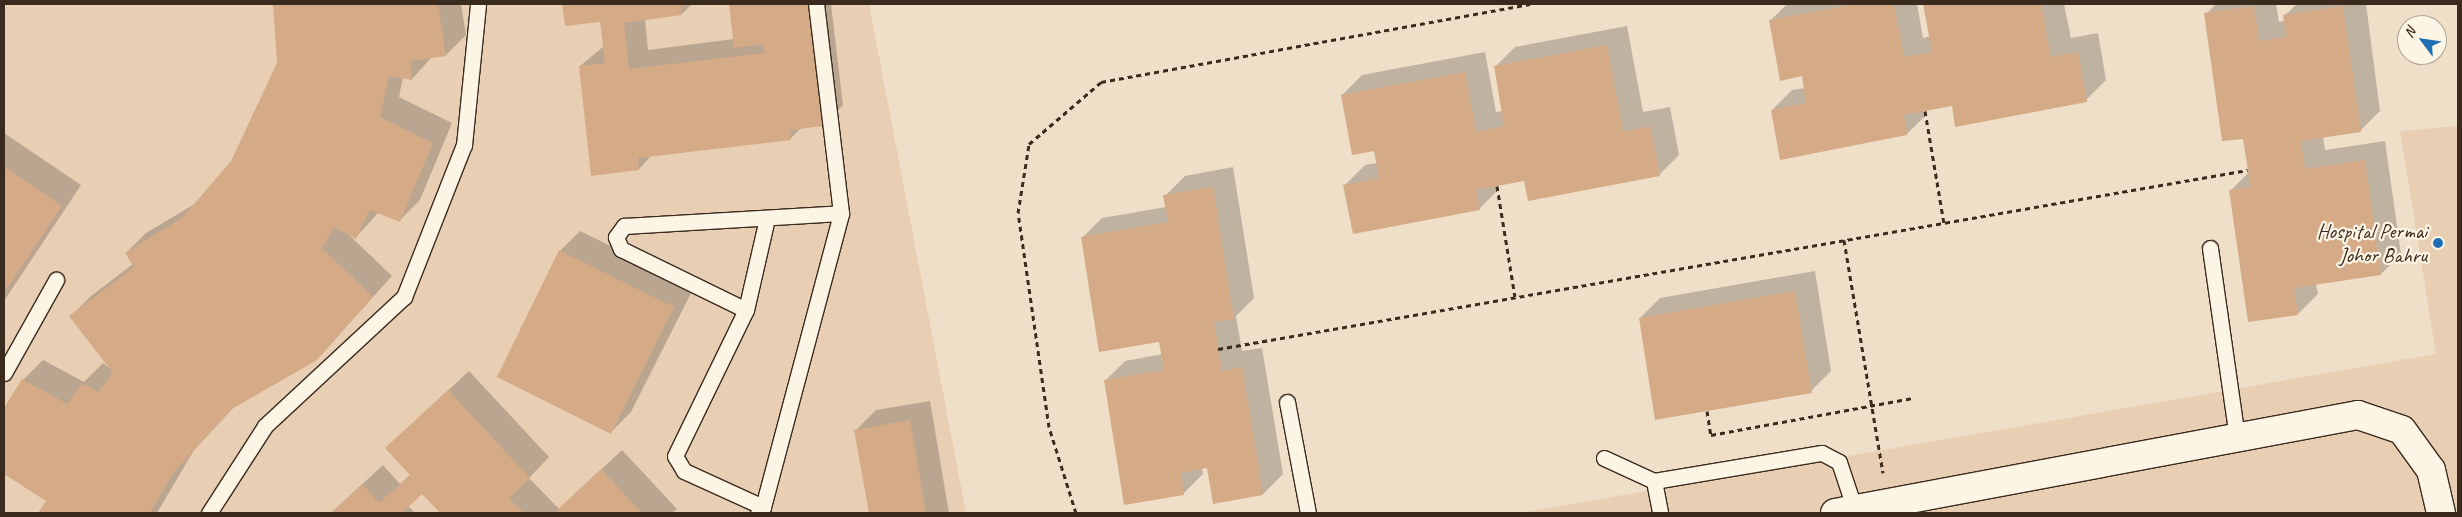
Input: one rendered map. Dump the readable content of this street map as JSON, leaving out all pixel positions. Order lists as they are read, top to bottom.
{
  "places": ["Hospital Permai Johor Bahru"],
  "north": "top left"
}
